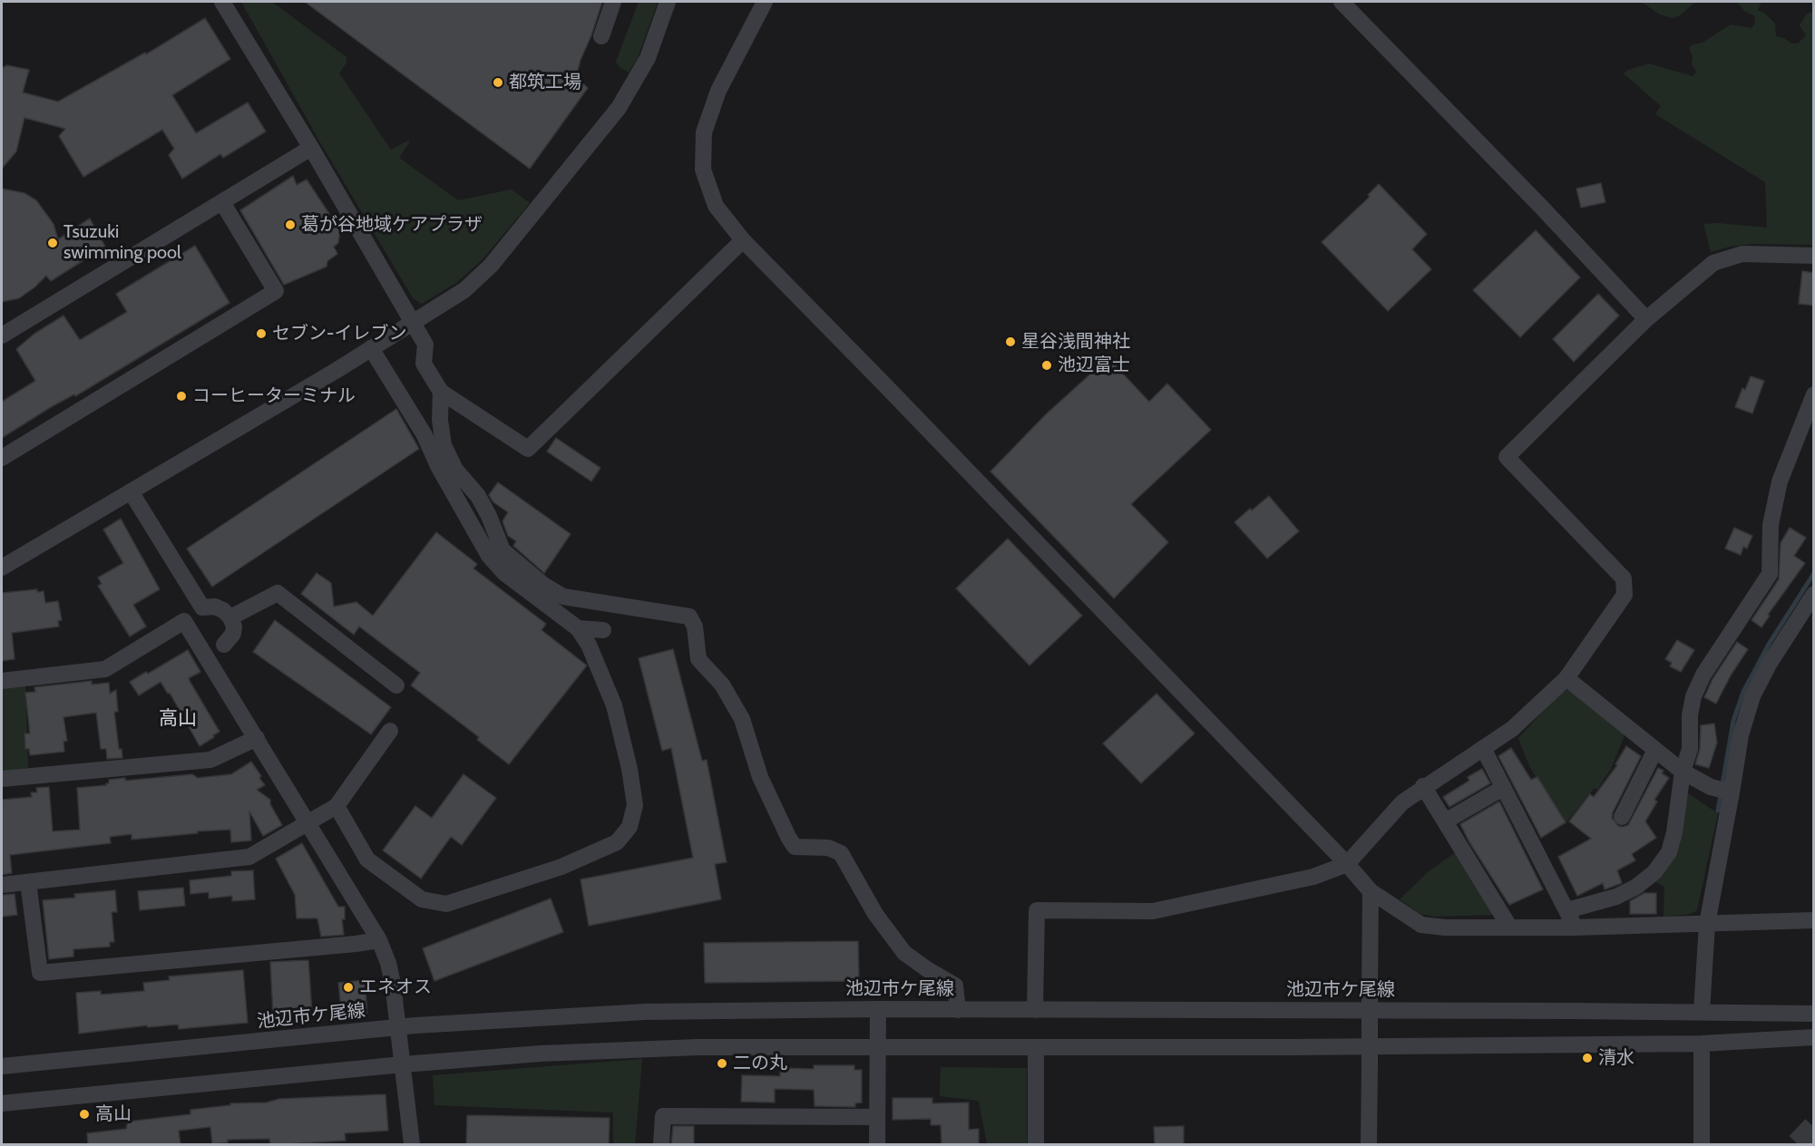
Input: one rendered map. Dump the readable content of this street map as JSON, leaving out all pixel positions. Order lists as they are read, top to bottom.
{
  "streets": {
    "street": ["池辺市ケ尾線"]
  },
  "districts": ["高山"],
  "places": [
    "都筑工場",
    "葛が谷地域ケアプラザ",
    "Tsuzuki swimming pool",
    "セブン-イレブン",
    "星谷浅間神社",
    "池辺富士",
    "コーヒーターミナル",
    "エネオス",
    "清水",
    "二の丸",
    "高山"
  ]
}
